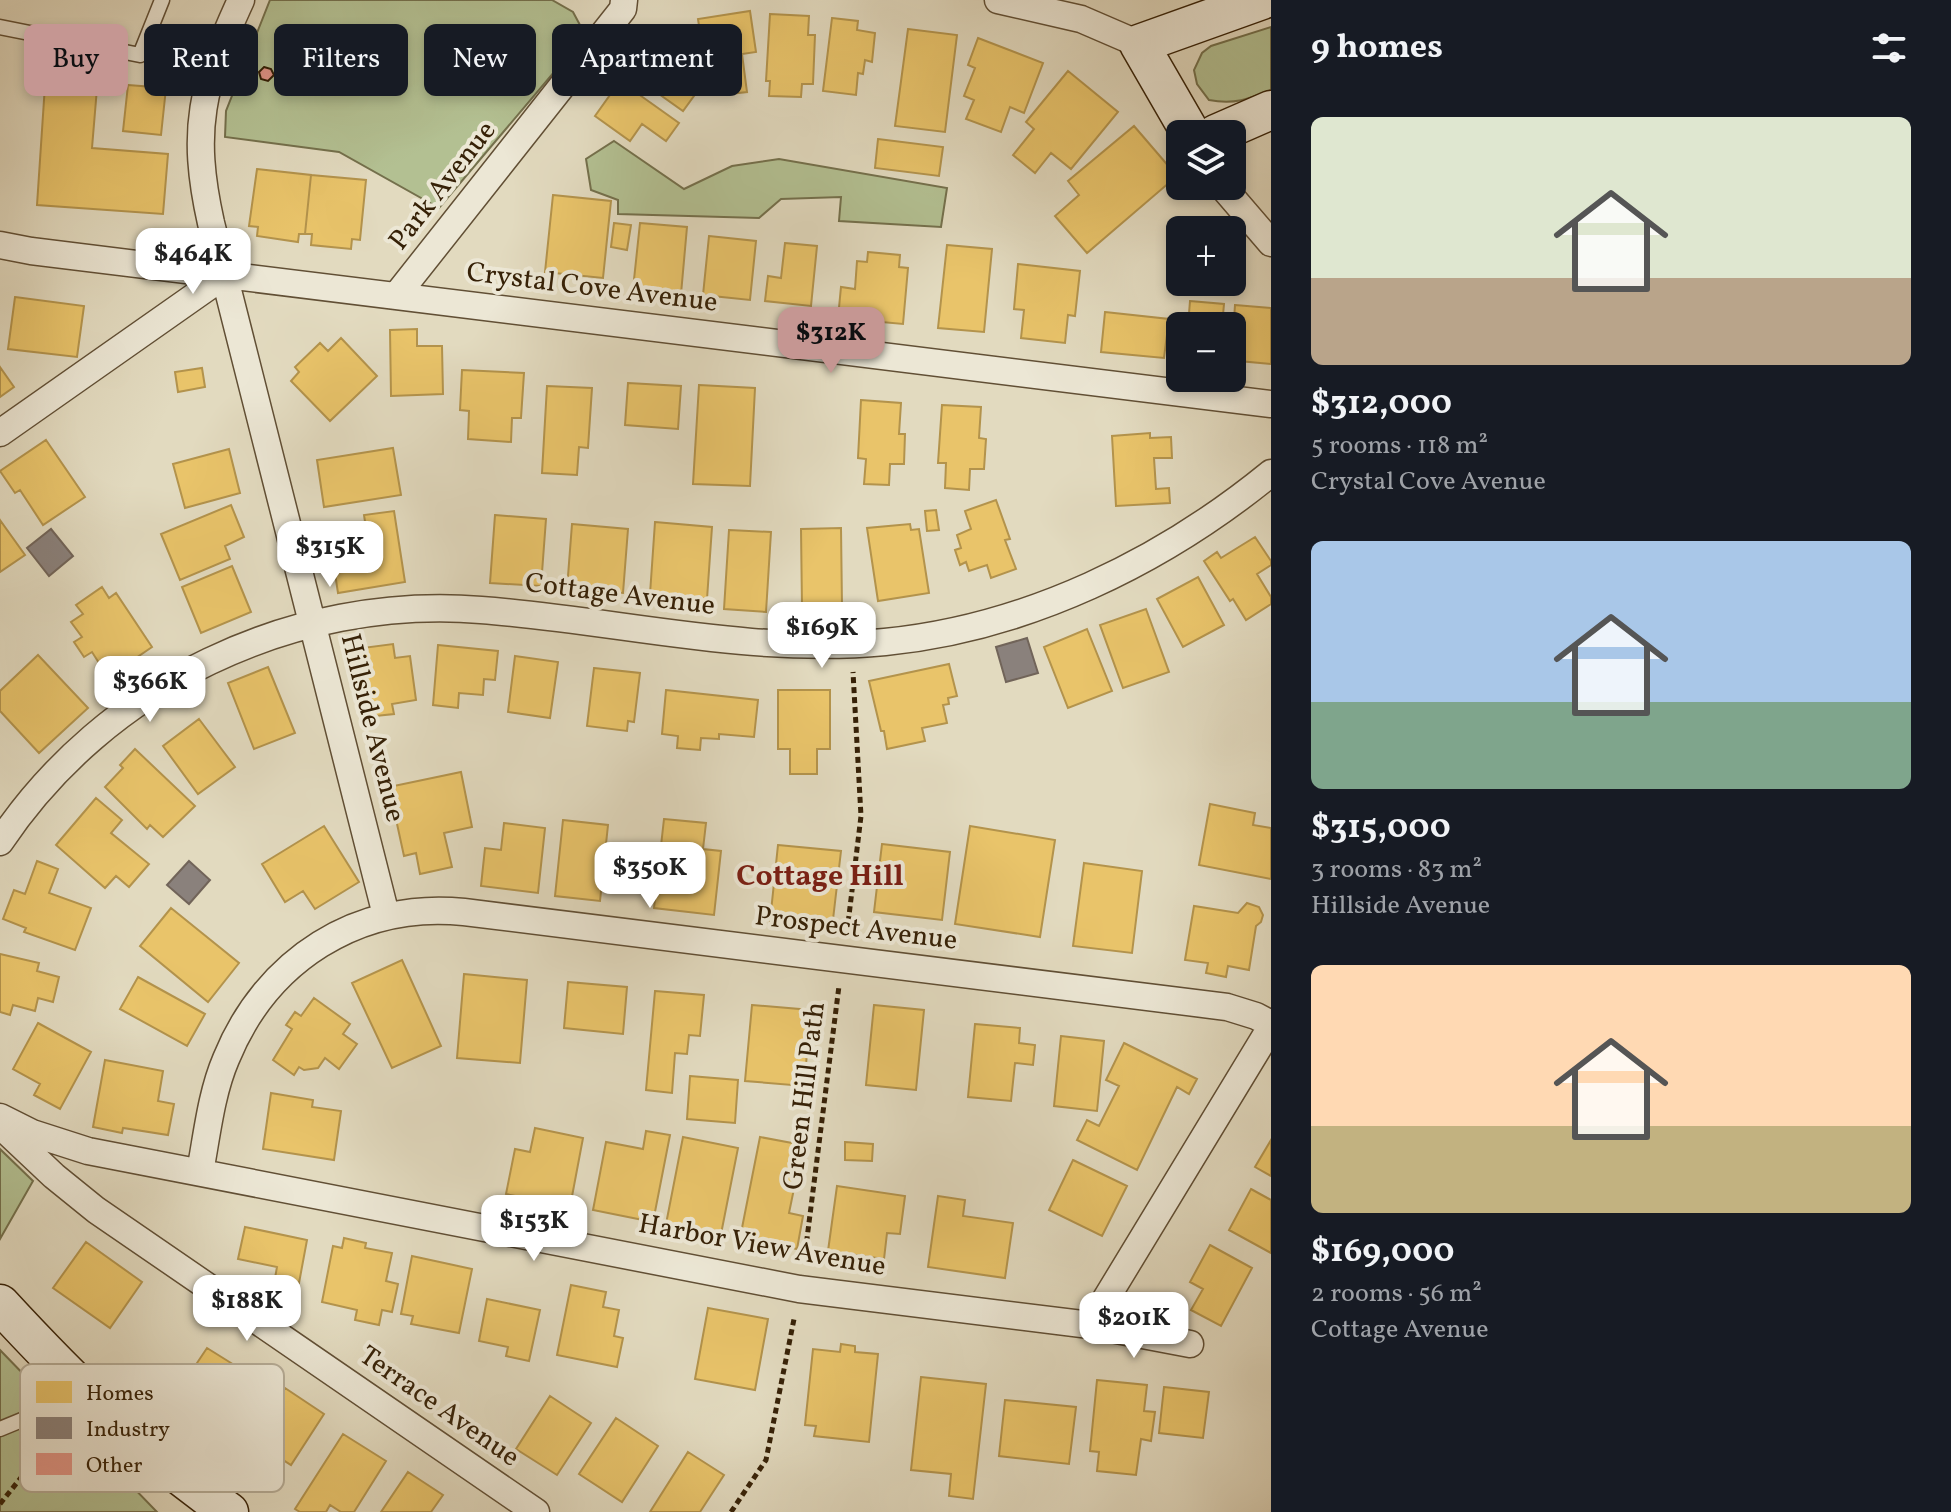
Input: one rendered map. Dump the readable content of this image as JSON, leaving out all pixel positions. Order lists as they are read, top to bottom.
{
  "streets": {
    "street": [
      "Park Avenue",
      "Crystal Cove Avenue",
      "Cottage Avenue",
      "Hillside Avenue",
      "Prospect Avenue",
      "Harbor View Avenue",
      "Terrace Avenue"
    ],
    "path": ["Green Hill Path"]
  },
  "crossings": [
    ["Park Avenue", "Crystal Cove Avenue"],
    ["Crystal Cove Avenue", "Hillside Avenue"],
    ["Cottage Avenue", "Hillside Avenue"],
    ["Hillside Avenue", "Prospect Avenue"],
    ["Prospect Avenue", "Green Hill Path"],
    ["Prospect Avenue", "Harbor View Avenue"]
  ],
  "districts": ["Cottage Hill"],
  "legend": ["Homes", "Industry", "Other"],
  "page": {
    "heading": "9 homes",
    "chip": [
      "Buy",
      "Rent",
      "Filters",
      "New",
      "Apartment"
    ],
    "list": [
      {
        "name": "$312,000",
        "note": "5 rooms · 118 m² · Crystal Cove Avenue"
      },
      {
        "name": "$315,000",
        "note": "3 rooms · 83 m² · Hillside Avenue"
      },
      {
        "name": "$169,000",
        "note": "2 rooms · 56 m² · Cottage Avenue"
      }
    ],
    "map_buttons": ["+", "−"],
    "price": [
      "$464K",
      "$312K",
      "$315K",
      "$169K",
      "$366K",
      "$350K",
      "$153K",
      "$188K",
      "$201K"
    ]
  }
}
